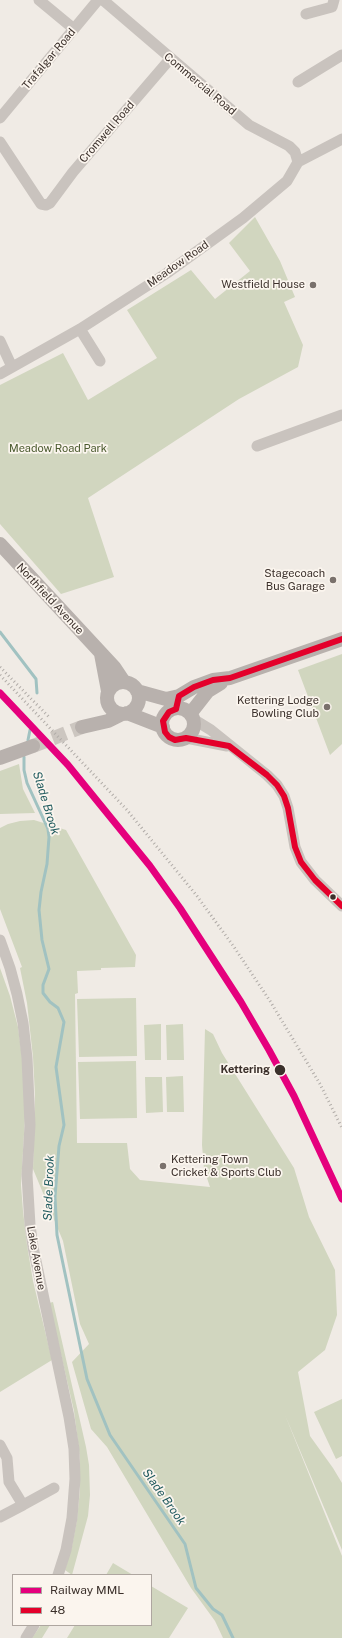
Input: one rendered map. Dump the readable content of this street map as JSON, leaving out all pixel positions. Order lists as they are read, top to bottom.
{
  "streets": {
    "main road": ["Northfield Avenue"],
    "street": [
      "Trafalgar Road",
      "Commercial Road",
      "Cromwell Road",
      "Meadow Road",
      "Lake Avenue"
    ]
  },
  "crossings": [
    ["Commercial Road", "Cromwell Road"],
    ["Commercial Road", "Meadow Road"]
  ],
  "water": ["Slade Brook"],
  "parks": ["Meadow Road Park"],
  "places": [
    "Westfield House",
    "Stagecoach Bus Garage",
    "Kettering Lodge Bowling Club",
    "Kettering",
    "Kettering Town Cricket & Sports Club"
  ],
  "lines": ["transit line 48", "rail line MML"],
  "legend": ["Railway MML", "48"]
}
